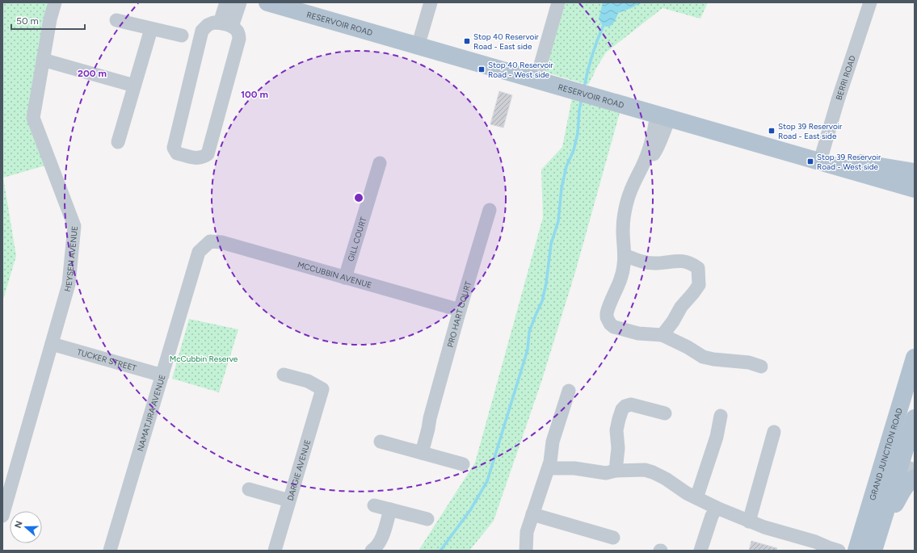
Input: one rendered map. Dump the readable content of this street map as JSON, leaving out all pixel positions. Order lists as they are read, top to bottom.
{
  "streets": {
    "main road": ["RESERVOIR ROAD", "GRAND JUNCTION ROAD"],
    "street": [
      "BERRI ROAD",
      "GILL COURT",
      "HEYSEN AVENUE",
      "MCCUBBIN AVENUE",
      "PRO HART COURT",
      "TUCKER STREET",
      "NAMATJIRA AVENUE",
      "DARGIE AVENUE"
    ]
  },
  "crossings": [
    ["RESERVOIR ROAD", "BERRI ROAD"],
    ["GILL COURT", "MCCUBBIN AVENUE"],
    ["HEYSEN AVENUE", "TUCKER STREET"],
    ["MCCUBBIN AVENUE", "PRO HART COURT"],
    ["MCCUBBIN AVENUE", "NAMATJIRA AVENUE"],
    ["TUCKER STREET", "NAMATJIRA AVENUE"]
  ],
  "parks": ["McCubbin Reserve"],
  "places": {
    "transit": [
      "Stop 40 Reservoir Road - East side",
      "Stop 40 Reservoir Road - West side",
      "Stop 39 Reservoir Road - East side",
      "Stop 39 Reservoir Road - West side"
    ]
  },
  "scale_bar": "50 m",
  "north": "left",
  "rings": ["200 m", "100 m"]
}
